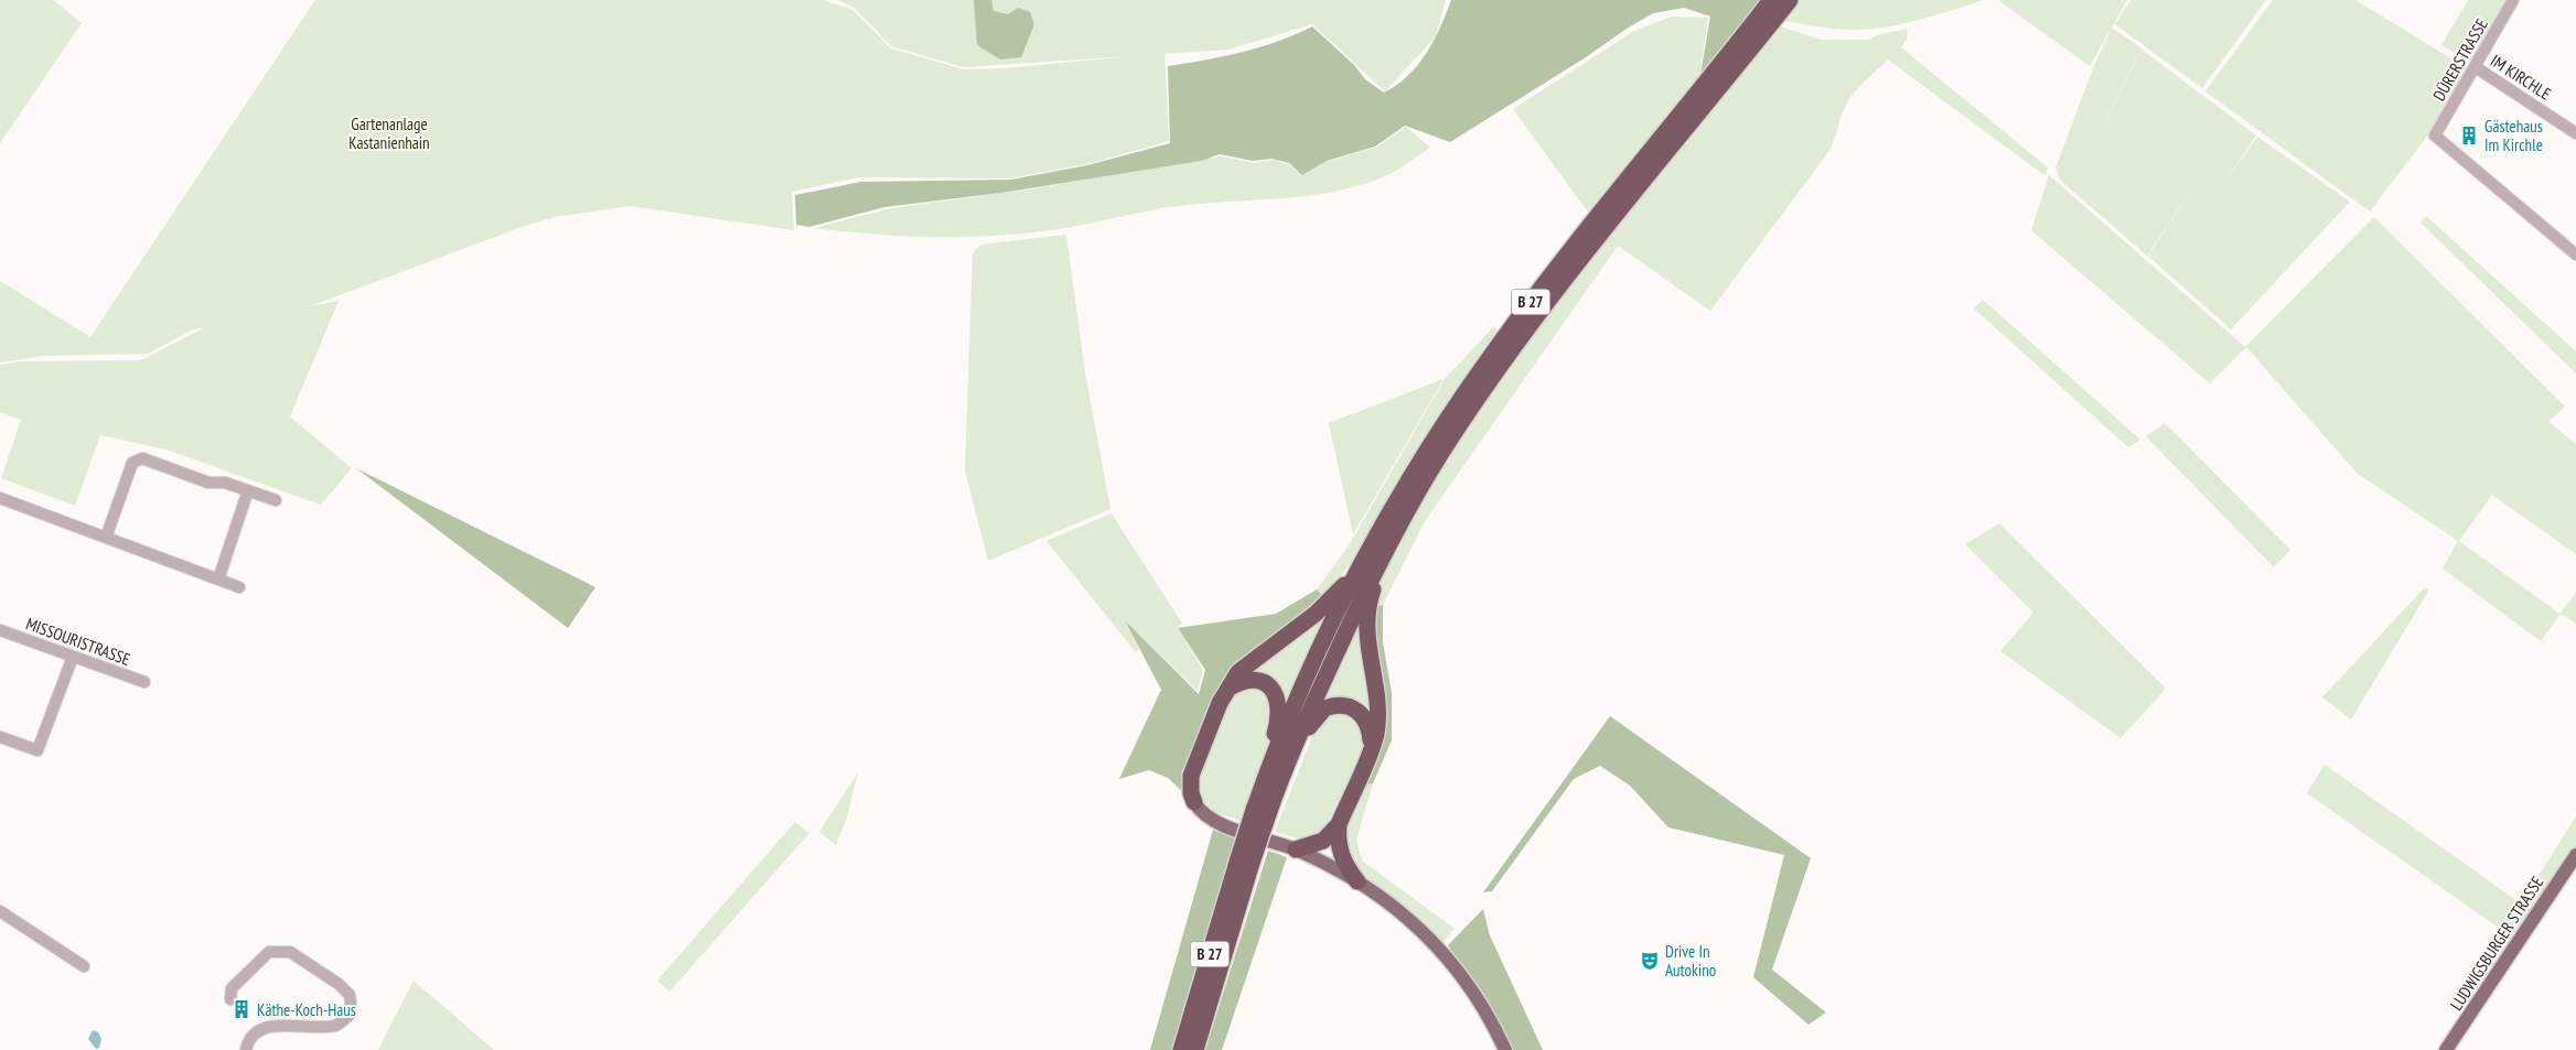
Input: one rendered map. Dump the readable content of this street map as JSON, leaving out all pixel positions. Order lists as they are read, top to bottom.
{
  "streets": {
    "highway": ["B 27"],
    "main road": ["LUDWIGSBURGER STRASSE"],
    "street": ["DÜRERSTRASSE", "IM KIRCHLE", "MISSOURISTRASSE"]
  },
  "crossings": [
    ["DÜRERSTRASSE", "IM KIRCHLE"]
  ],
  "parks": ["Gartenanlage Kastanienhain"],
  "places": {
    "building": ["Gästehaus Im Kirchle", "Käthe-Koch-Haus"],
    "theatre": ["Drive In Autokino"]
  }
}
